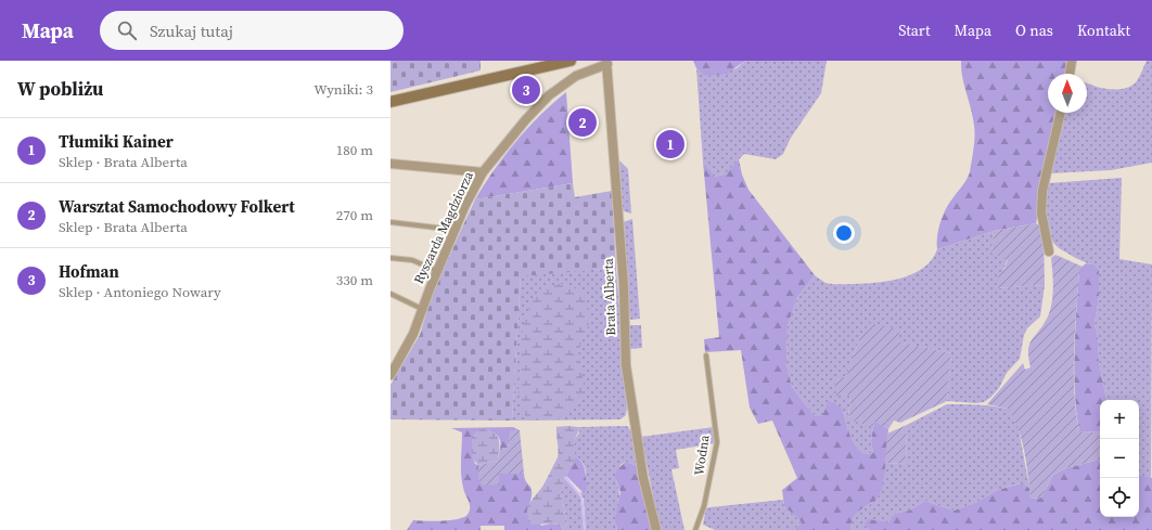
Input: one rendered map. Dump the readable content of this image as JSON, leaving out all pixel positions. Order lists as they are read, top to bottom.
{
  "streets": {
    "street": ["Ryszarda Magdziorza", "Brata Alberta"],
    "lane": ["Wodna"]
  },
  "crossings": [
    ["Ryszarda Magdziorza", "Brata Alberta"]
  ],
  "north": "top",
  "page": {
    "header": "Mapa",
    "search": "Szukaj tutaj",
    "nav": [
      "Start",
      "Mapa",
      "O nas",
      "Kontakt"
    ],
    "heading": ["W pobliżu", "Wyniki: 3"],
    "pins": ["3", "2", "1"],
    "list": [
      {
        "mark": "1",
        "name": "Tłumiki Kainer",
        "note": "Sklep · Brata Alberta",
        "value": "180 m"
      },
      {
        "mark": "2",
        "name": "Warsztat Samochodowy Folkert",
        "note": "Sklep · Brata Alberta",
        "value": "270 m"
      },
      {
        "mark": "3",
        "name": "Hofman",
        "note": "Sklep · Antoniego Nowary",
        "value": "330 m"
      }
    ],
    "map_buttons": ["+", "−"]
  }
}
